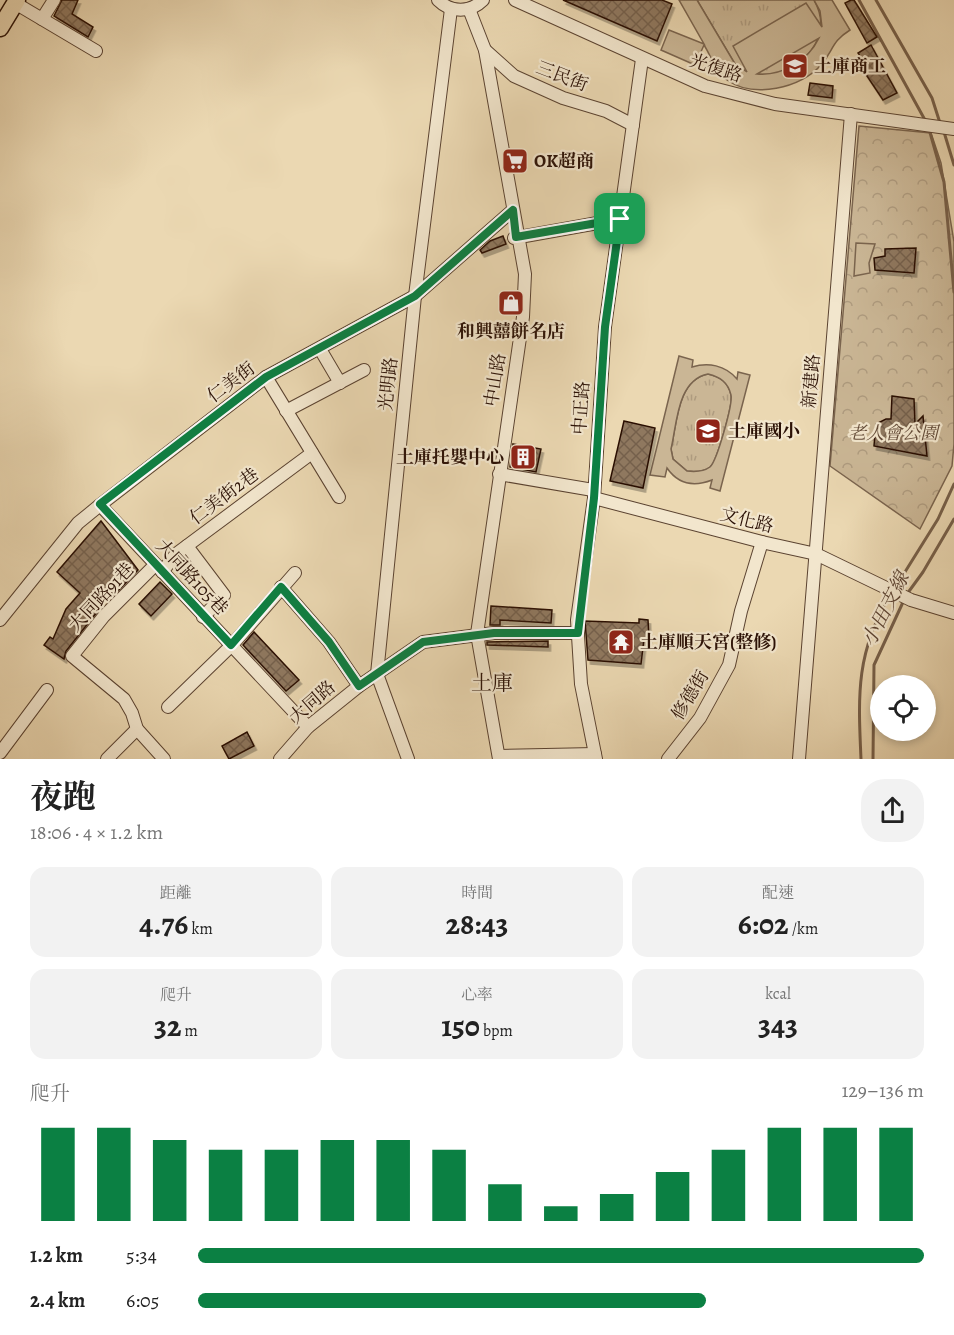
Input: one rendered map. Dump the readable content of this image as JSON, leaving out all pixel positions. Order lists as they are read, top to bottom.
{
  "streets": {
    "street": [
      "光復路",
      "三民街",
      "中山路",
      "新建路",
      "仁美街",
      "光明路",
      "中正路",
      "仁美街2巷",
      "文化路",
      "大同路105巷",
      "大同路91巷",
      "修德街",
      "大同路"
    ]
  },
  "crossings": [
    ["光復路", "新建路"],
    ["光復路", "中正路"],
    ["三民街", "中山路"],
    ["三民街", "中正路"],
    ["中山路", "仁美街"],
    ["中山路", "文化路"],
    ["中山路", "大同路"],
    ["新建路", "文化路"],
    ["仁美街", "光明路"],
    ["仁美街", "大同路105巷"],
    ["光明路", "大同路"],
    ["中正路", "文化路"],
    ["中正路", "大同路"],
    ["仁美街2巷", "大同路105巷"],
    ["仁美街2巷", "大同路91巷"],
    ["文化路", "修德街"],
    ["大同路105巷", "大同路91巷"],
    ["大同路105巷", "大同路"]
  ],
  "districts": ["土庫"],
  "water": ["小田支線"],
  "parks": ["老人會公園"],
  "places": {
    "school or university": ["土庫商工", "土庫國小"],
    "supermarket": ["OK超商"],
    "shop": ["和興囍餅名店"],
    "building": ["土庫托嬰中心"],
    "temple": ["土庫順天宮(整修)"]
  },
  "page": {
    "heading": ["夜跑", "18:06 · 4 × 1.2 km"],
    "stats": [
      ["距離", "4.76 km"],
      ["時間", "28:43"],
      ["配速", "6:02 /km"],
      ["爬升", "32 m"],
      ["心率", "150 bpm"],
      ["kcal", "343"]
    ],
    "chart": ["爬升", "129–136 m"],
    "list": [
      {
        "name": "1.2 km",
        "note": "5:34"
      },
      {
        "name": "2.4 km",
        "note": "6:05"
      }
    ]
  }
}
